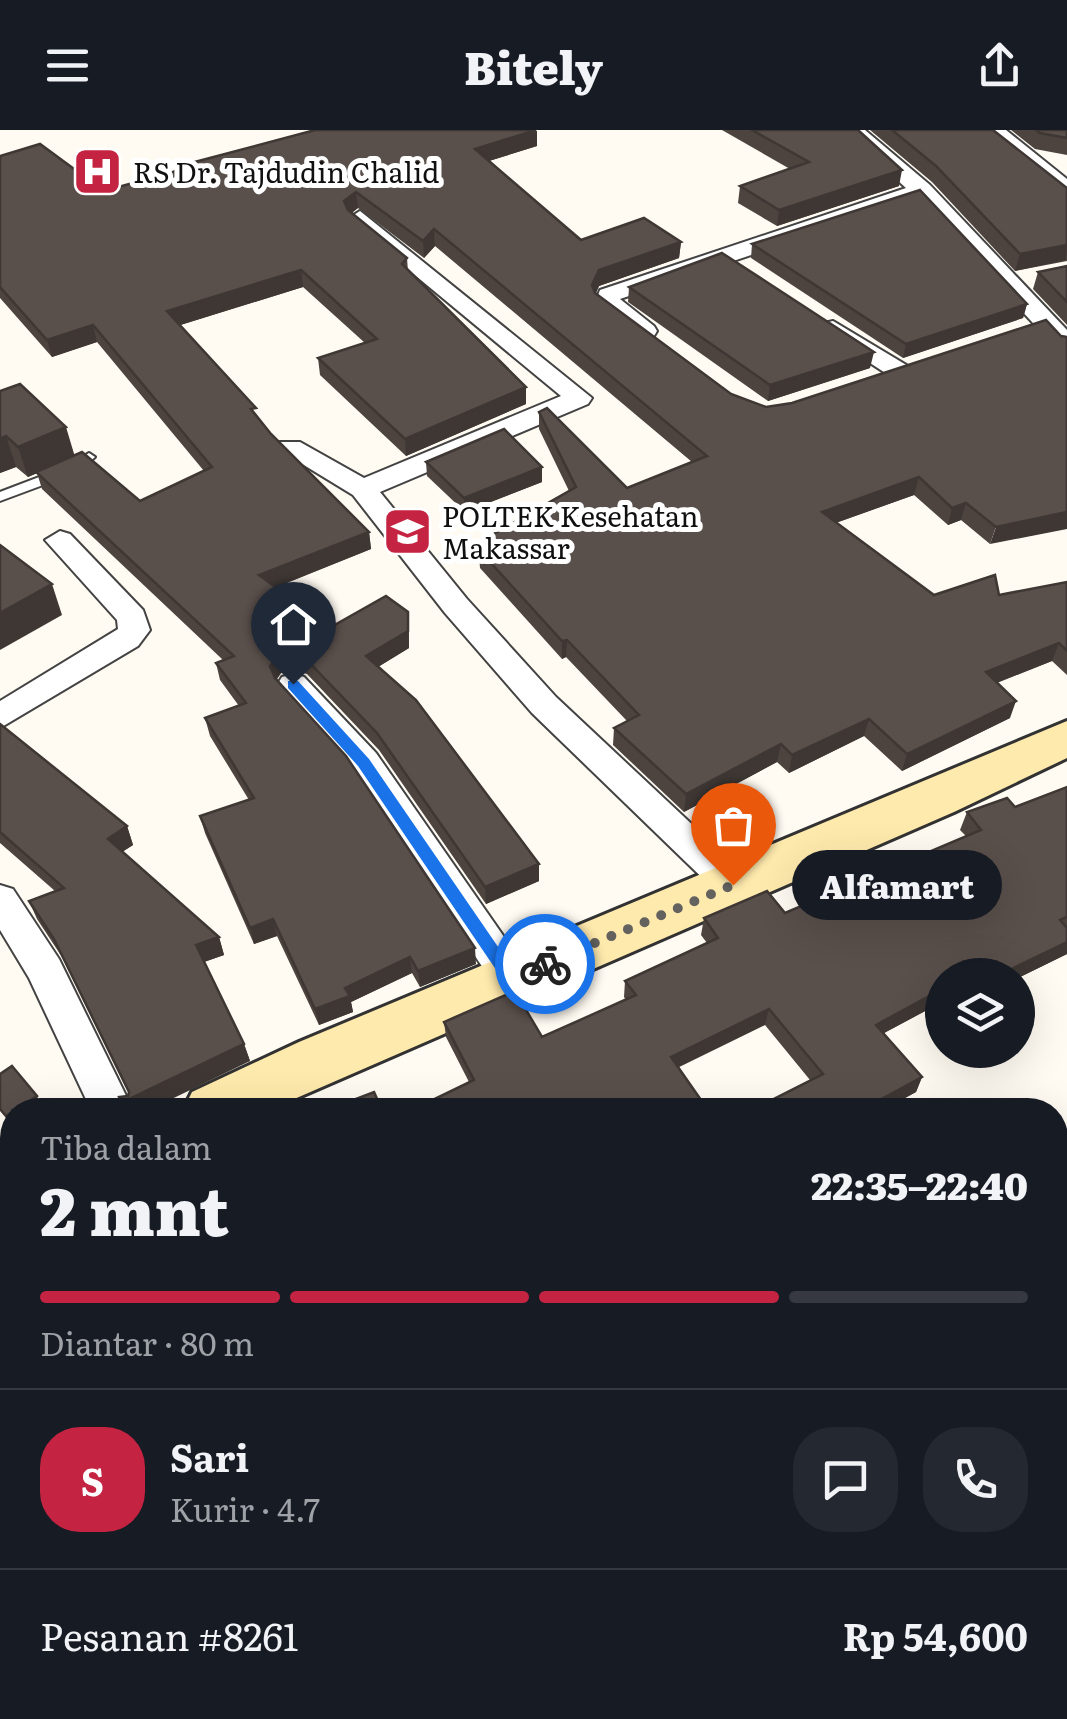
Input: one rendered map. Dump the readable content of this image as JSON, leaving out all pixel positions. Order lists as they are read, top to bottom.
{
  "places": {
    "hospital": ["RS Dr. Tajdudin Chalid"],
    "school or university": ["POLTEK Kesehatan Makassar"],
    "other": ["Alfamart"]
  },
  "page": {
    "header": "Bitely",
    "bubble": "Alfamart",
    "heading": ["2 mnt", "Tiba dalam", "22:35–22:40"],
    "panel": [
      "Sari",
      "Kurir · 4.7",
      "Pesanan #8261",
      "Rp 54,600"
    ],
    "bar": "Diantar · 80 m",
    "round": "S"
  }
}
